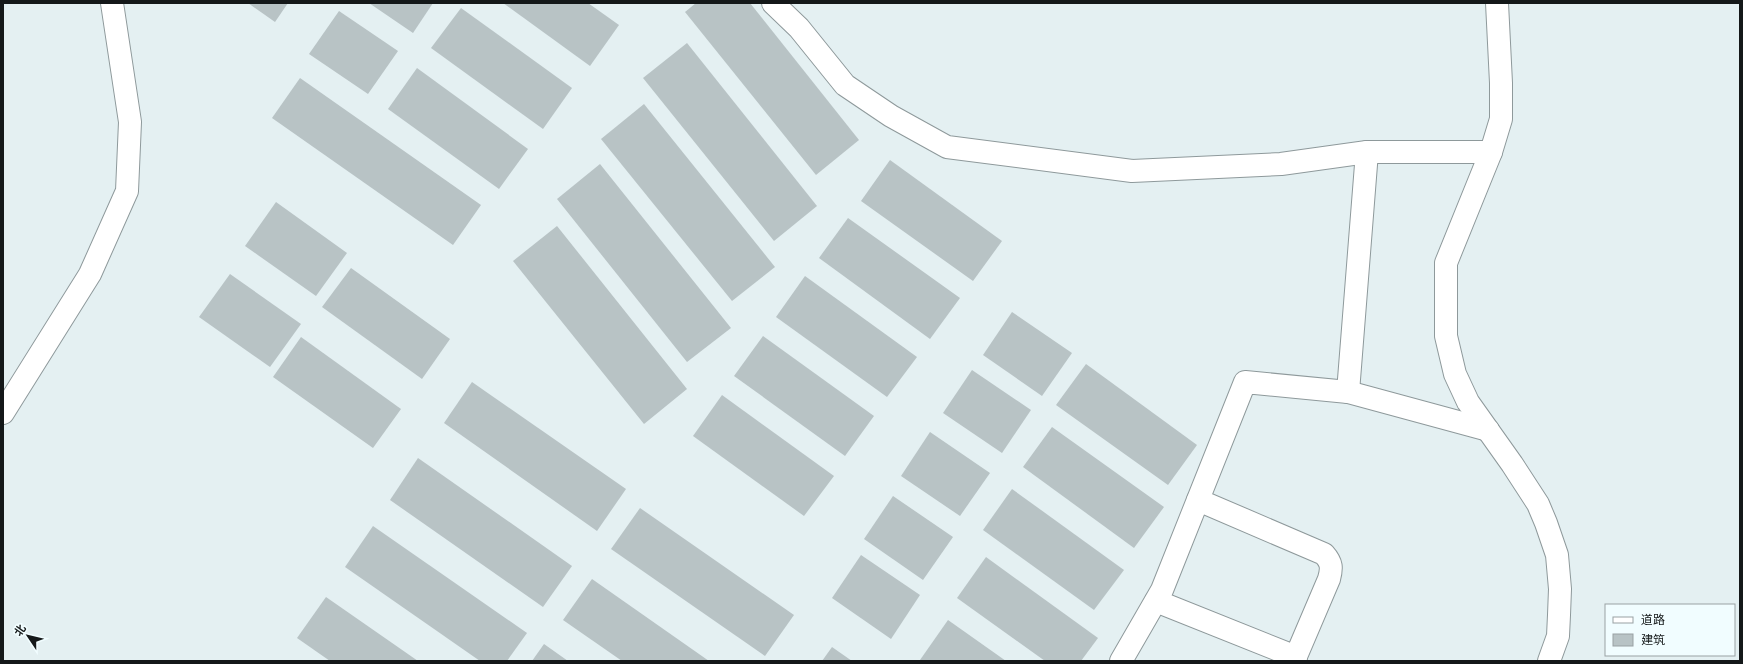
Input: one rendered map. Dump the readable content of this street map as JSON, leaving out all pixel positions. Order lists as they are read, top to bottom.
{
  "legend": ["道路", "建筑"],
  "north": "top left"
}
